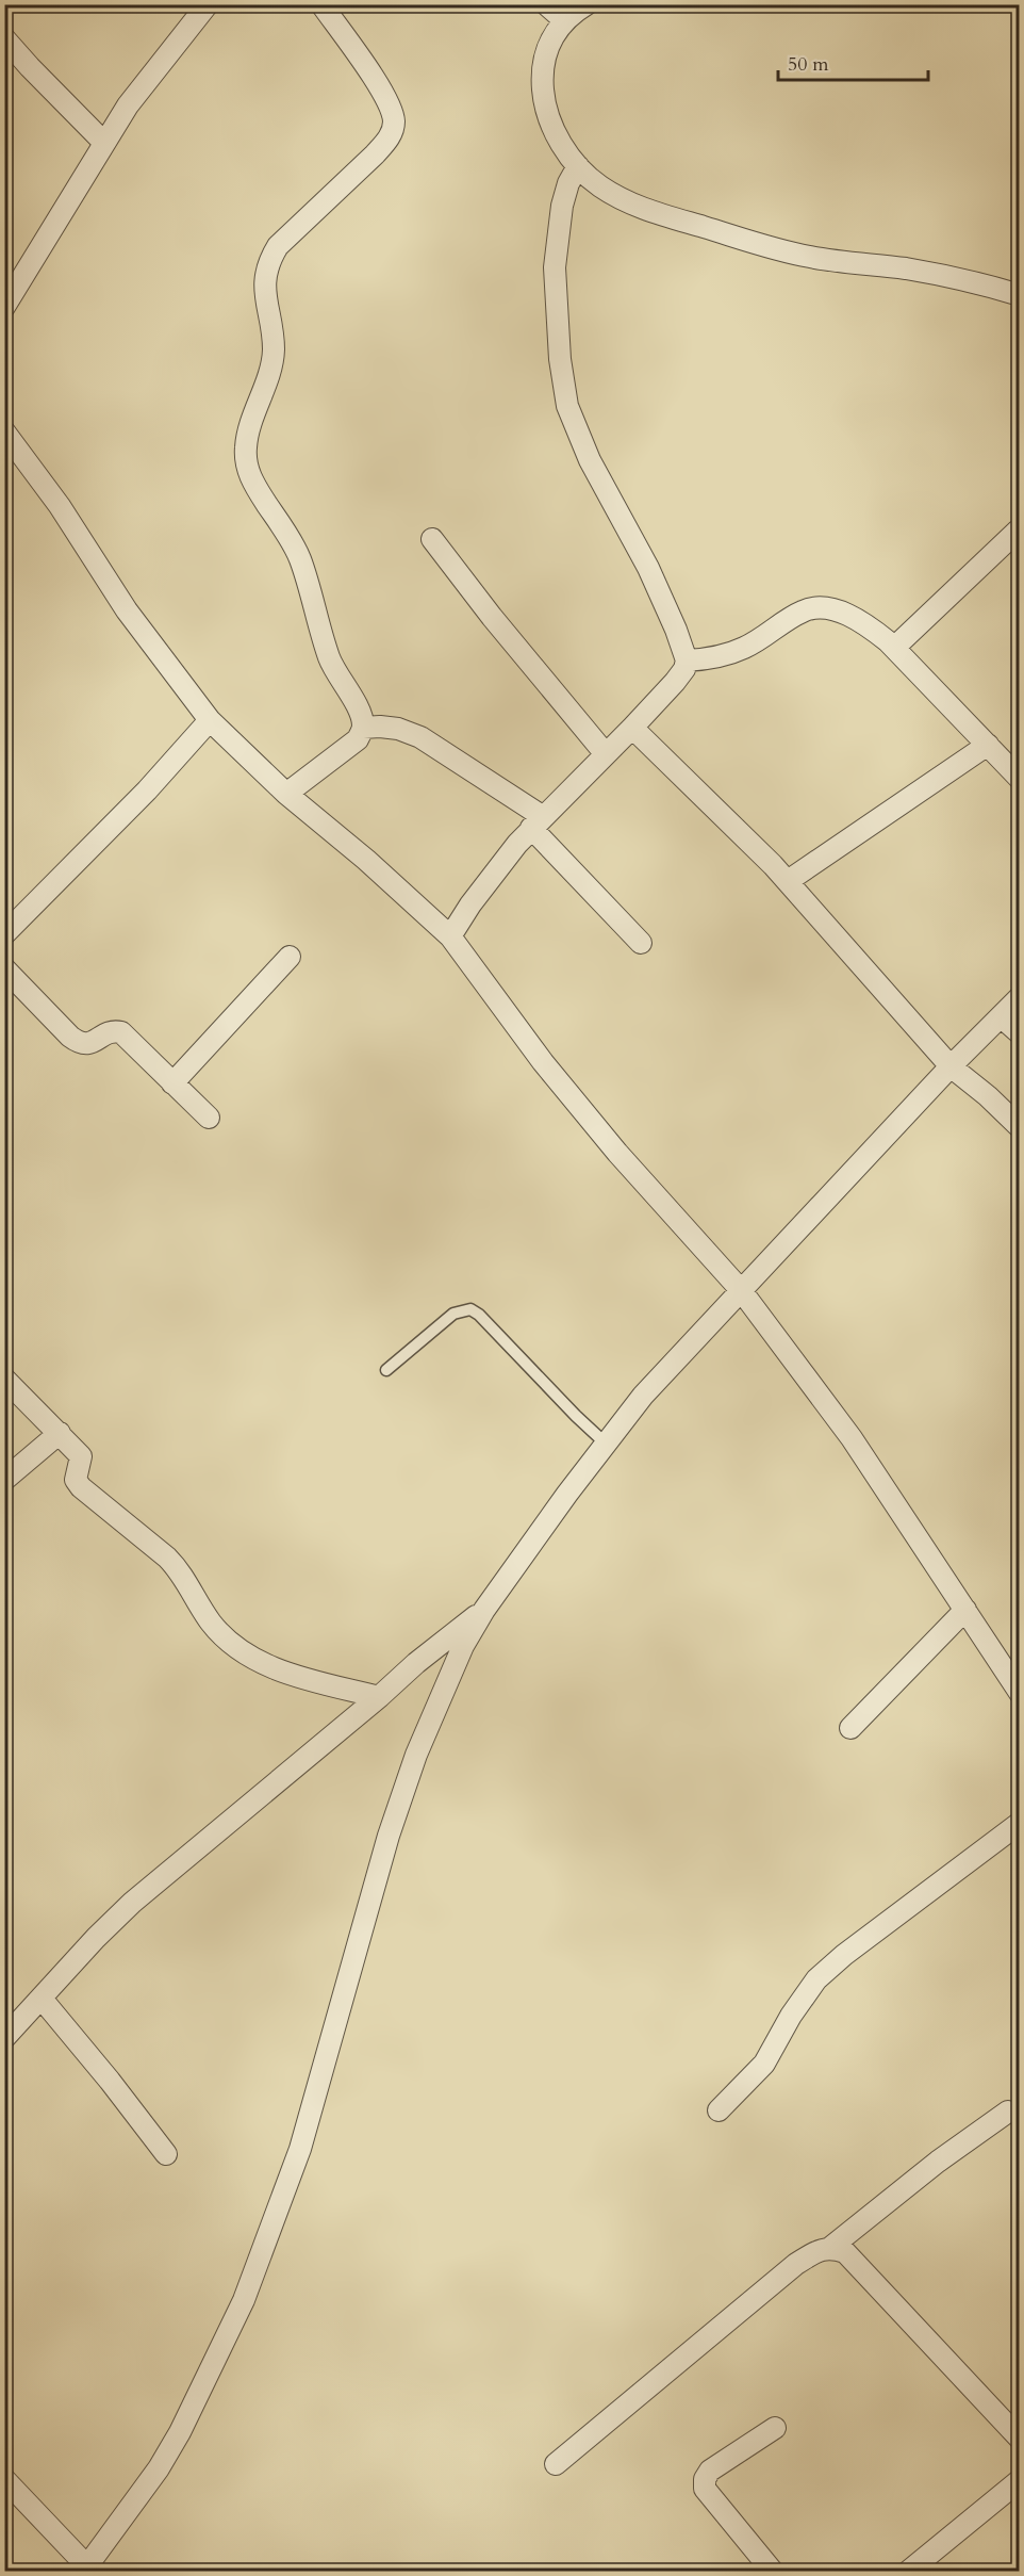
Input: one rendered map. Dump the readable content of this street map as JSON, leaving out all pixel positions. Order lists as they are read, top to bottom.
{
  "scale_bar": "50 m"
}
